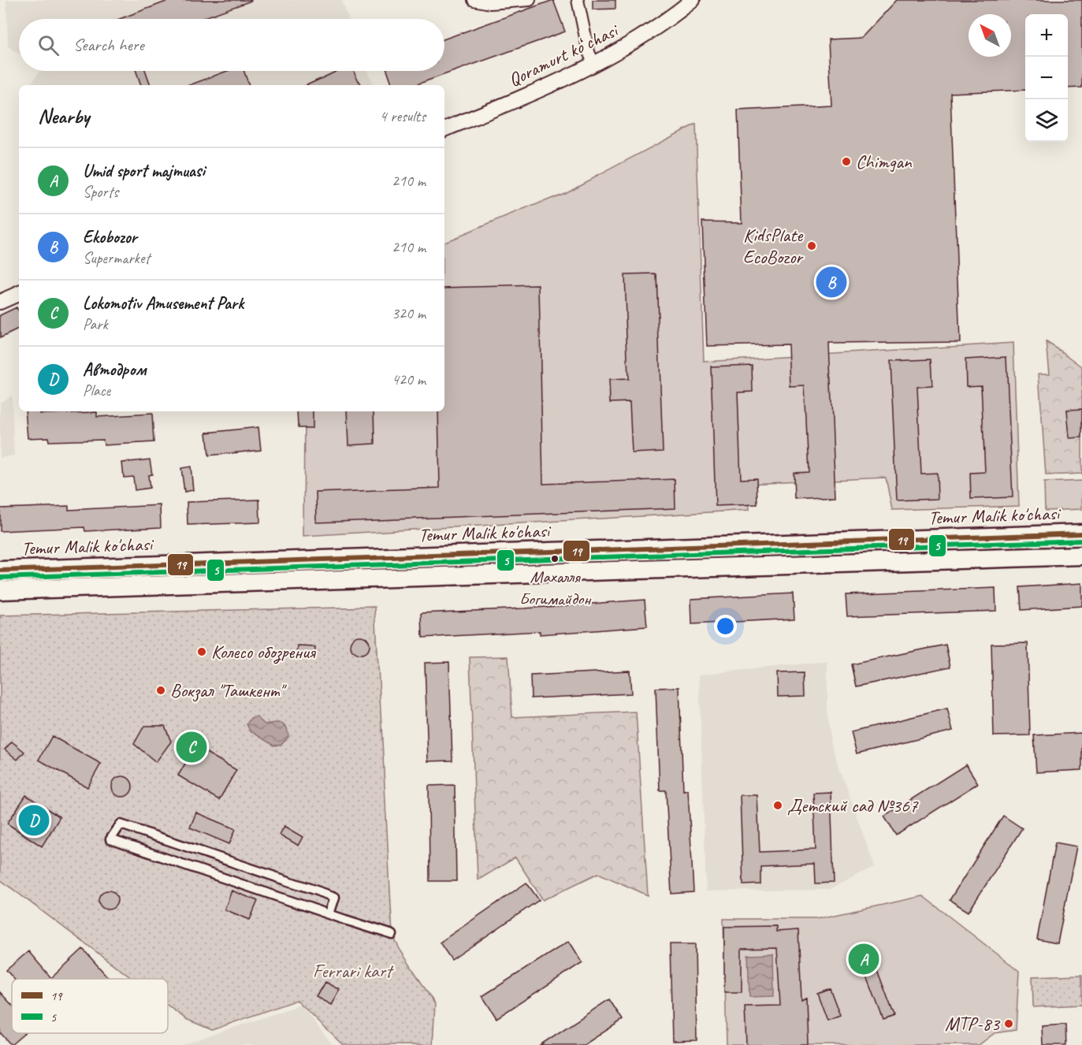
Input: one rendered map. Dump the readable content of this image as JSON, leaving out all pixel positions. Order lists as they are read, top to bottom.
{
  "streets": {
    "highway": ["Temur Malik ko'chasi"],
    "main road": ["Qoramurt koʻchasi"]
  },
  "parks": ["Ferrari kart"],
  "places": [
    "Chimgan",
    "KidsPlate EcoBozor",
    "Махалля Богимайдон",
    "Колесо обозрения",
    "Вокзал \"Ташкент\"",
    "Детский сад №367",
    "MTP-83"
  ],
  "lines": ["transit line 19", "transit line 5"],
  "legend": ["19", "5"],
  "north": "top left",
  "page": {
    "map_buttons": ["+", "−"],
    "search": "Search here",
    "heading": ["Nearby", "4 results"],
    "list": [
      {
        "mark": "A",
        "name": "Umid sport majmuasi",
        "note": "Sports",
        "value": "210 m"
      },
      {
        "mark": "B",
        "name": "Ekobozor",
        "note": "Supermarket",
        "value": "210 m"
      },
      {
        "mark": "C",
        "name": "Lokomotiv Amusement Park",
        "note": "Park",
        "value": "320 m"
      },
      {
        "mark": "D",
        "name": "Автодром",
        "note": "Place",
        "value": "420 m"
      }
    ],
    "pins": [
      "B",
      "C",
      "D",
      "A"
    ]
  }
}
